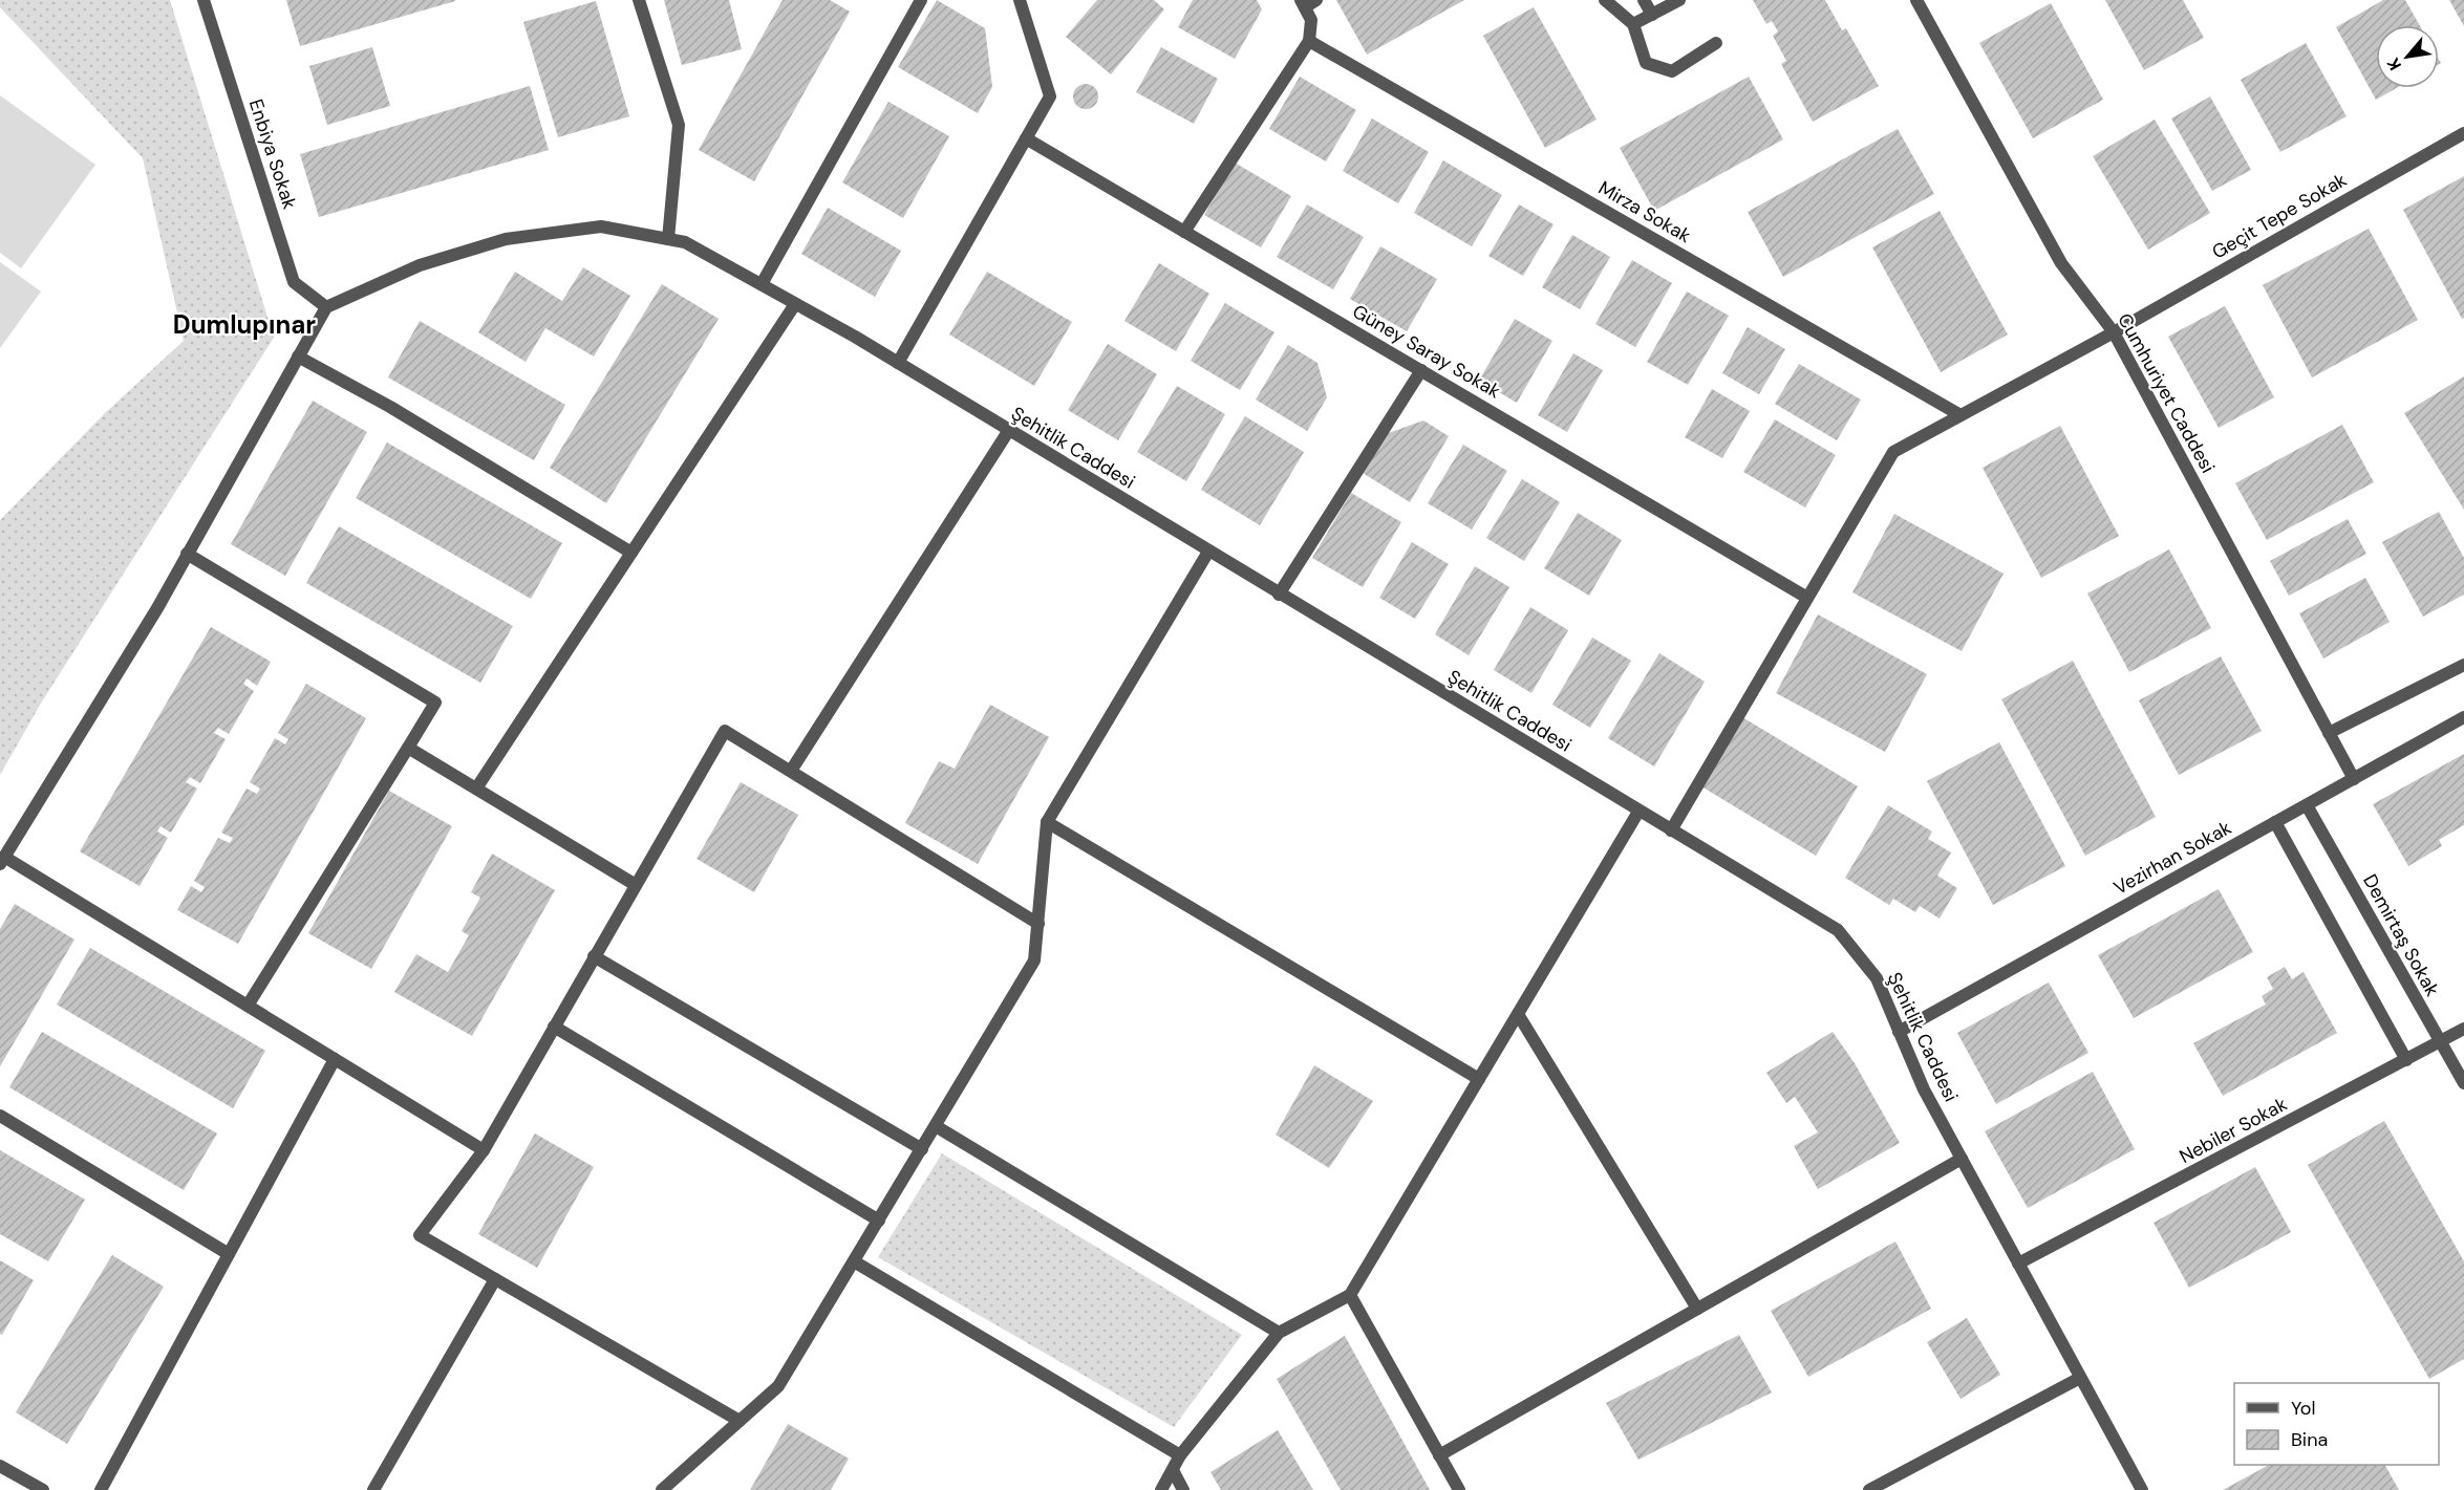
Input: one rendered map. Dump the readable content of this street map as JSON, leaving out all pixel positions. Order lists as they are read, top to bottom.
{
  "streets": {
    "street": [
      "Enbiya Sokak",
      "Mirza Sokak",
      "Geçit Tepe Sokak",
      "Güney Saray Sokak",
      "Cumhuriyet Caddesi",
      "Şehitlik Caddesi",
      "Vezirhan Sokak",
      "Demirtaş Sokak",
      "Nebiler Sokak"
    ]
  },
  "crossings": [
    ["Enbiya Sokak", "Şehitlik Caddesi"],
    ["Mirza Sokak", "Geçit Tepe Sokak"],
    ["Geçit Tepe Sokak", "Güney Saray Sokak"],
    ["Geçit Tepe Sokak", "Cumhuriyet Caddesi"],
    ["Geçit Tepe Sokak", "Şehitlik Caddesi"],
    ["Cumhuriyet Caddesi", "Vezirhan Sokak"],
    ["Şehitlik Caddesi", "Vezirhan Sokak"],
    ["Şehitlik Caddesi", "Nebiler Sokak"],
    ["Vezirhan Sokak", "Demirtaş Sokak"],
    ["Demirtaş Sokak", "Nebiler Sokak"]
  ],
  "districts": ["Dumlupınar"],
  "legend": ["Yol", "Bina"],
  "north": "bottom left"
}
